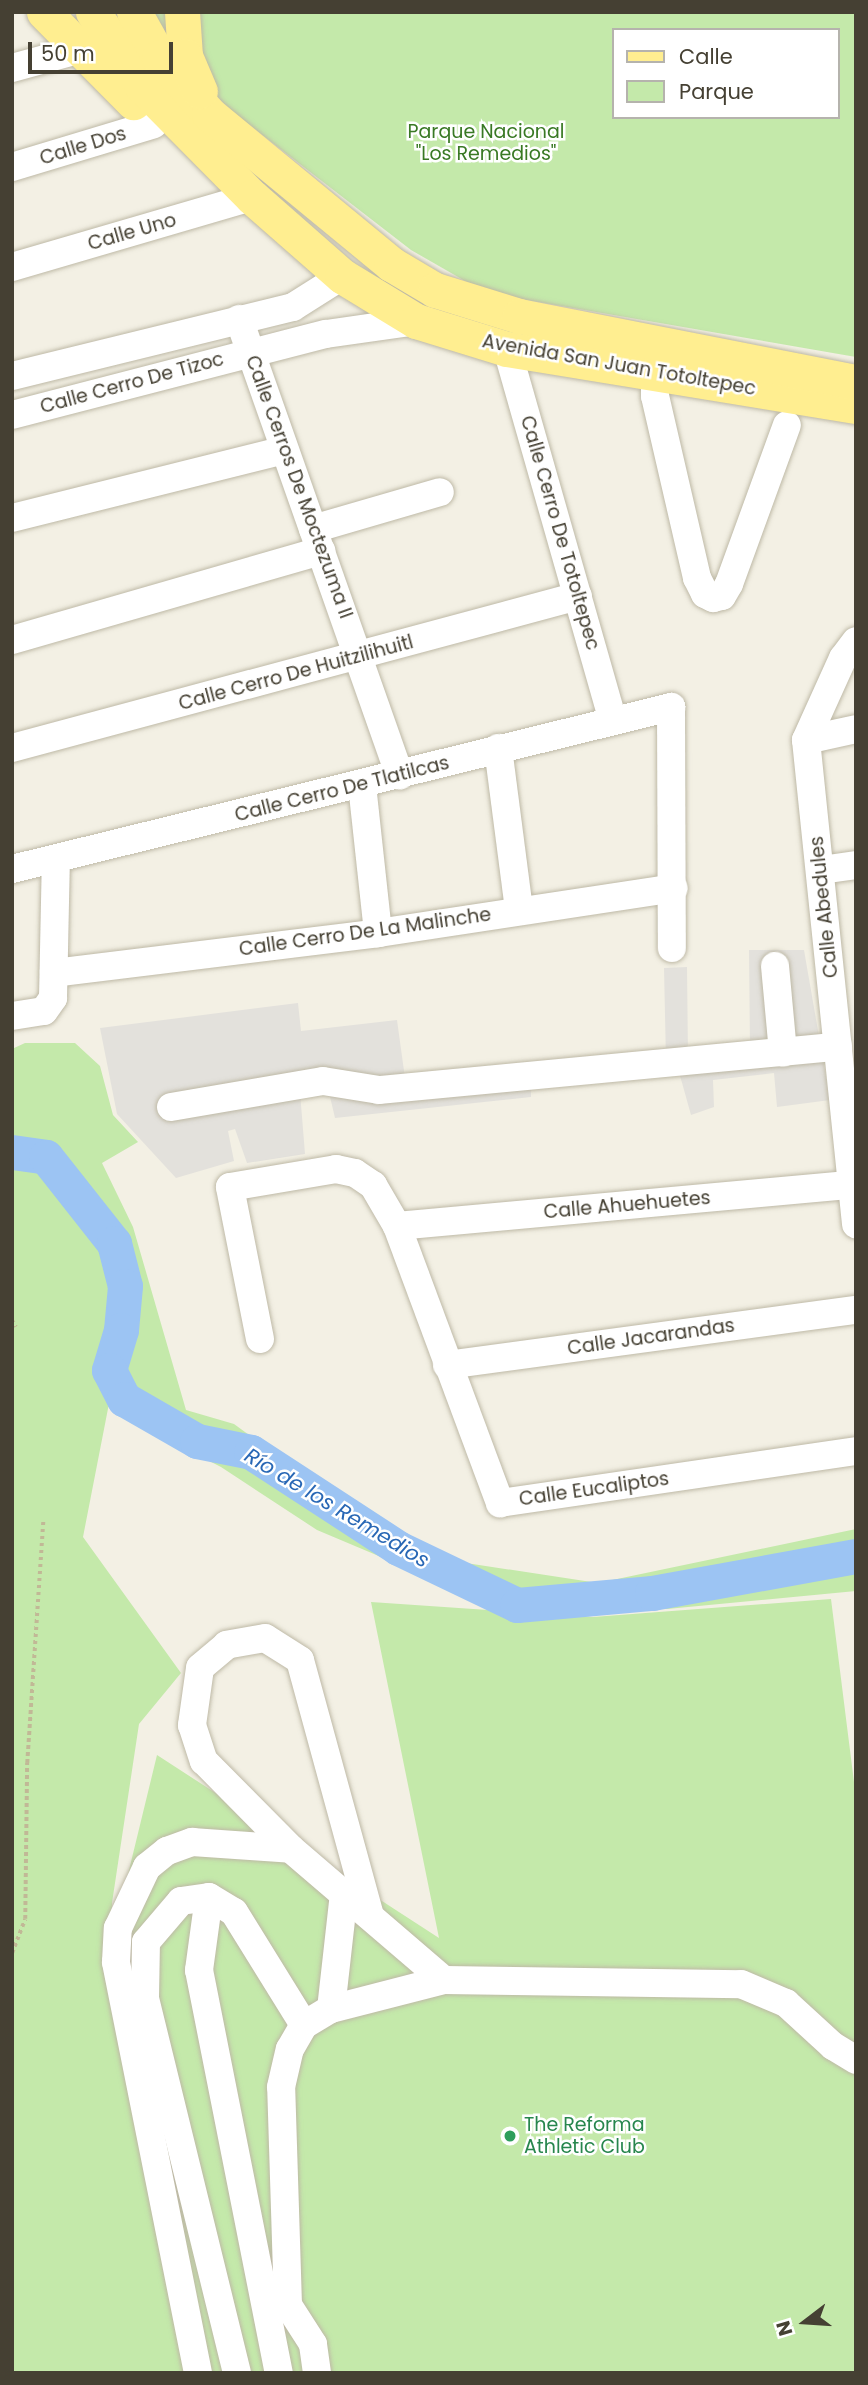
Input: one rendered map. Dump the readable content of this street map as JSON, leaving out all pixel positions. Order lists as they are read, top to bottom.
{
  "streets": {
    "main road": ["Avenida San Juan Totoltepec"],
    "street": [
      "Calle Dos",
      "Calle Uno",
      "Calle Cerro De Tizoc",
      "Calle Cerros De Moctezuma II",
      "Calle Cerro De Totoltepec",
      "Calle Cerro De Huitzilihuitl",
      "Calle Cerro De Tlatilcas",
      "Calle Abedules",
      "Calle Cerro De La Malinche",
      "Calle Ahuehuetes",
      "Calle Jacarandas",
      "Calle Eucaliptos"
    ]
  },
  "crossings": [
    ["Calle Uno", "Avenida San Juan Totoltepec"],
    ["Avenida San Juan Totoltepec", "Calle Cerro De Tizoc"],
    ["Avenida San Juan Totoltepec", "Calle Cerro De Totoltepec"],
    ["Calle Cerro De Tizoc", "Calle Cerros De Moctezuma II"],
    ["Calle Cerros De Moctezuma II", "Calle Cerro De Huitzilihuitl"],
    ["Calle Cerros De Moctezuma II", "Calle Cerro De Tlatilcas"],
    ["Calle Cerro De Totoltepec", "Calle Cerro De Huitzilihuitl"],
    ["Calle Cerro De Totoltepec", "Calle Cerro De Tlatilcas"],
    ["Calle Cerro De Tlatilcas", "Calle Cerro De La Malinche"],
    ["Calle Abedules", "Calle Ahuehuetes"],
    ["Calle Ahuehuetes", "Calle Eucaliptos"],
    ["Calle Jacarandas", "Calle Eucaliptos"]
  ],
  "water": ["Río de los Remedios"],
  "parks": ["Parque Nacional \"Los Remedios\""],
  "places": ["The Reforma Athletic Club"],
  "legend": ["Calle", "Parque"],
  "scale_bar": "50 m",
  "north": "left"
}
